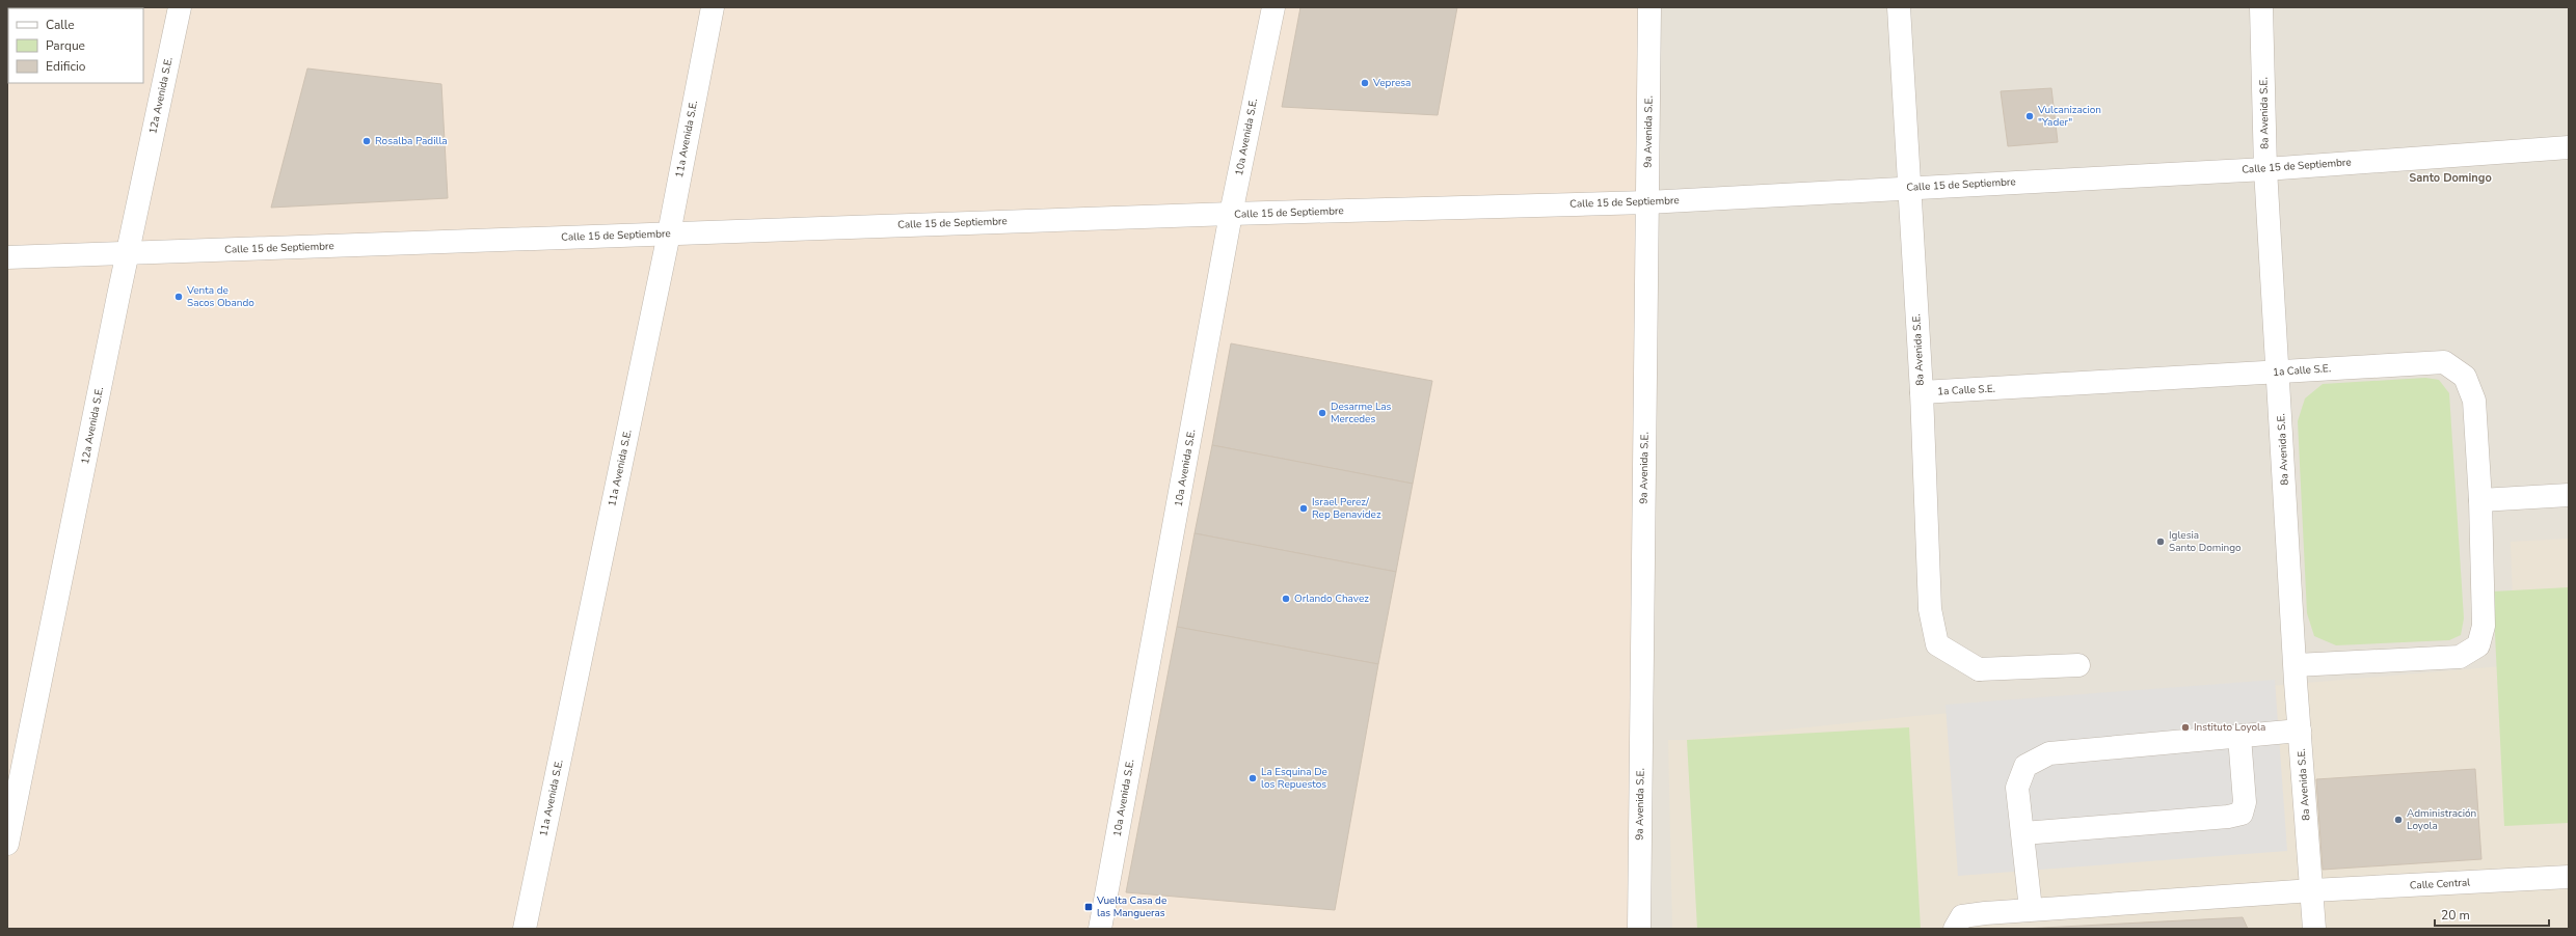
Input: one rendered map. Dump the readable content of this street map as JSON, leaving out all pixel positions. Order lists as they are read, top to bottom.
{
  "streets": {
    "street": [
      "12a Avenida S.E.",
      "8a Avenida S.E.",
      "9a Avenida S.E.",
      "10a Avenida S.E.",
      "11a Avenida S.E.",
      "Calle 15 de Septiembre",
      "1a Calle S.E.",
      "Calle Central"
    ]
  },
  "crossings": [
    ["12a Avenida S.E.", "Calle 15 de Septiembre"],
    ["8a Avenida S.E.", "Calle 15 de Septiembre"],
    ["8a Avenida S.E.", "1a Calle S.E."],
    ["8a Avenida S.E.", "Calle Central"],
    ["9a Avenida S.E.", "Calle 15 de Septiembre"],
    ["10a Avenida S.E.", "Calle 15 de Septiembre"],
    ["11a Avenida S.E.", "Calle 15 de Septiembre"]
  ],
  "districts": ["Santo Domingo"],
  "places": {
    "other": [
      "Vepresa",
      "Vulcanizacion \"Yader\"",
      "Rosalba Padilla",
      "Venta de Sacos Obando",
      "Desarme Las Mercedes",
      "Israel Perez/ Rep Benavidez",
      "Iglesia Santo Domingo",
      "Orlando Chavez",
      "Instituto Loyola",
      "La Esquina De los Repuestos",
      "Administración Loyola"
    ],
    "transit": ["Vuelta Casa de las Mangueras"]
  },
  "legend": ["Calle", "Parque", "Edificio"],
  "scale_bar": "20 m"
}
